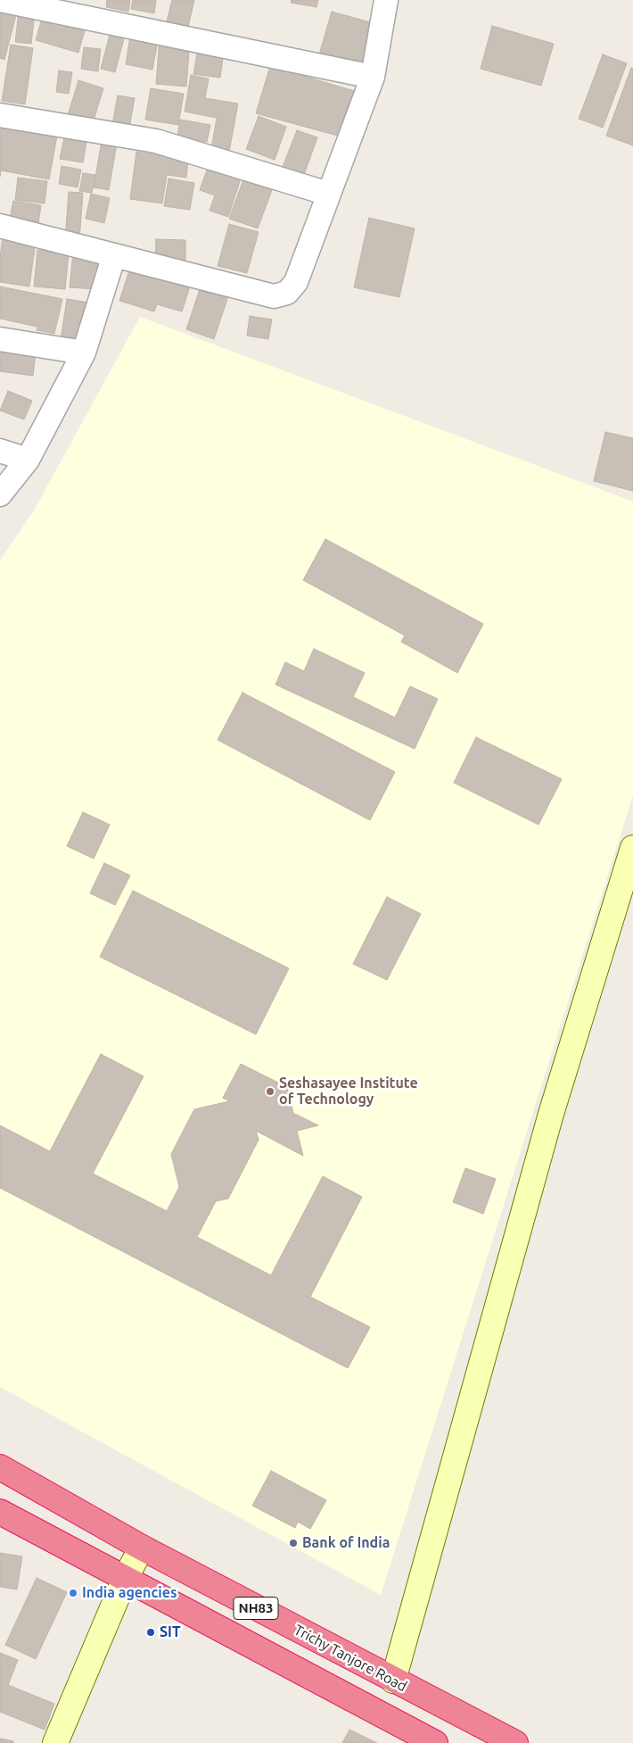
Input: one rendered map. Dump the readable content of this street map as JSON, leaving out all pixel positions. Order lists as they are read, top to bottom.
{
  "streets": {
    "highway": ["NH83", "Trichy Tanjore Road"]
  },
  "places": [
    "Seshasayee Institute of Technology",
    "Bank of India",
    "India agencies",
    "SIT"
  ]
}
